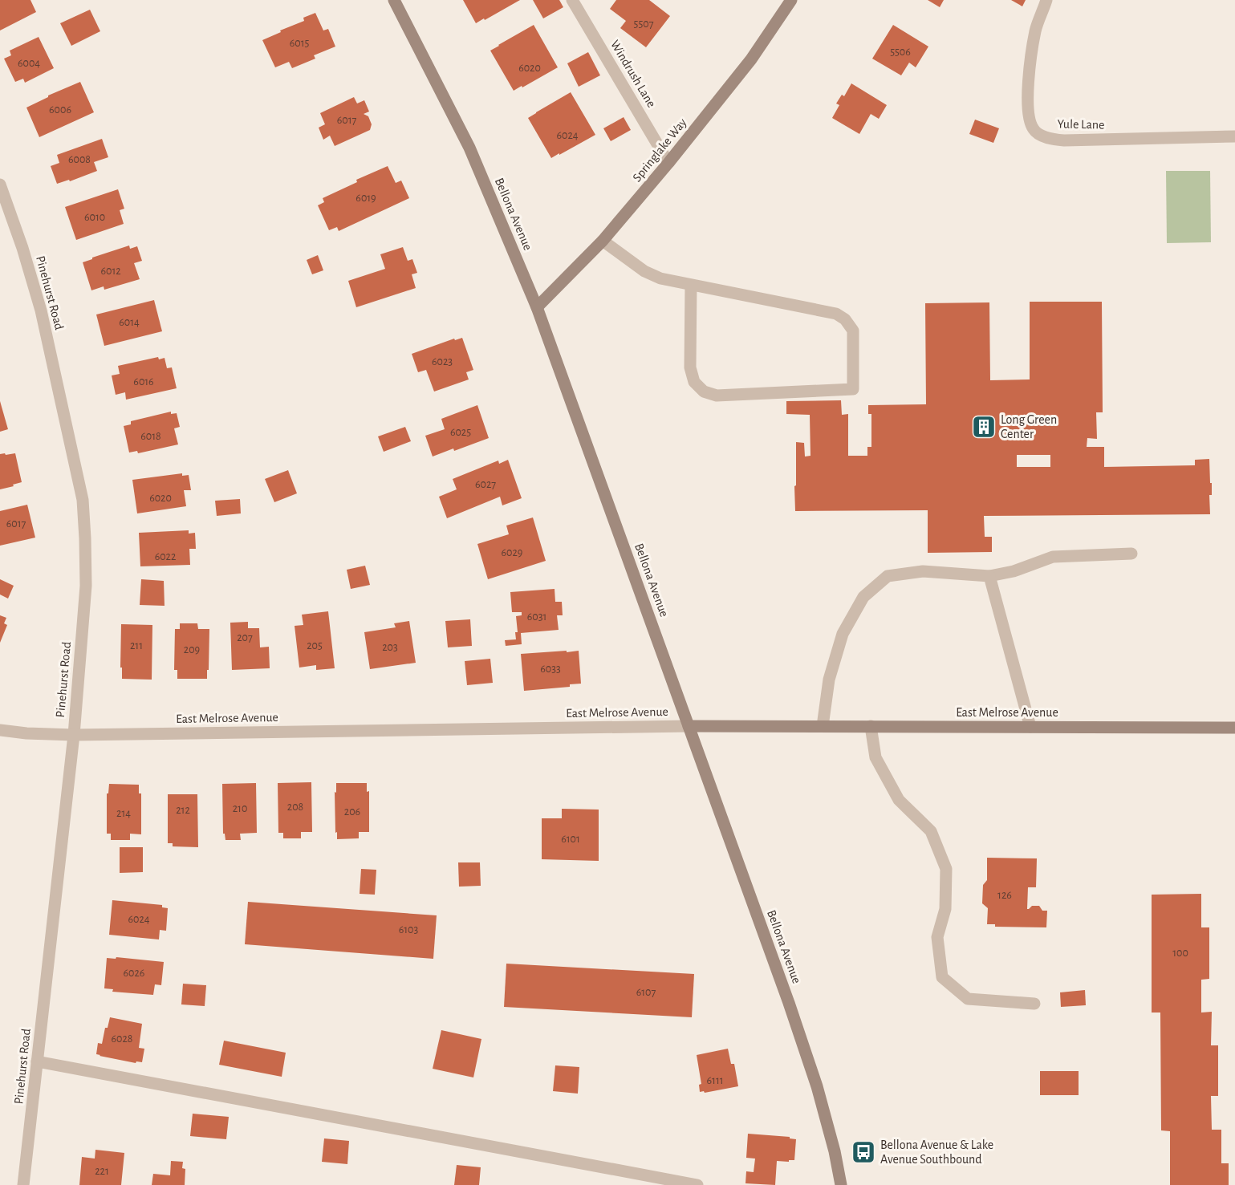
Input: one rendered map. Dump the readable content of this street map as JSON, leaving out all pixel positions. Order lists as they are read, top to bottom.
{
  "streets": {
    "street": [
      "Windrush Lane",
      "Yule Lane",
      "Springlake Way",
      "Bellona Avenue",
      "Pinehurst Road",
      "East Melrose Avenue"
    ]
  },
  "crossings": [
    ["Windrush Lane", "Springlake Way"],
    ["Springlake Way", "Bellona Avenue"],
    ["Bellona Avenue", "East Melrose Avenue"],
    ["Pinehurst Road", "East Melrose Avenue"]
  ],
  "places": {
    "building": ["Long Green Center"],
    "bus stop": ["Bellona Avenue & Lake Avenue Southbound"]
  },
  "house_numbers": [
    "5507",
    "6015",
    "5506",
    "6004",
    "6020",
    "6006",
    "6017",
    "6024",
    "6008",
    "6019",
    "6010",
    "6012",
    "6014",
    "6023",
    "6016",
    "6025",
    "6018",
    "6027",
    "6020",
    "6017",
    "6029",
    "6022",
    "6031",
    "207",
    "211",
    "205",
    "203",
    "209",
    "6033",
    "208",
    "210",
    "212",
    "206",
    "214",
    "6101",
    "126",
    "6024",
    "6103",
    "100",
    "6026",
    "6107",
    "6028",
    "6111",
    "221"
  ]
}
